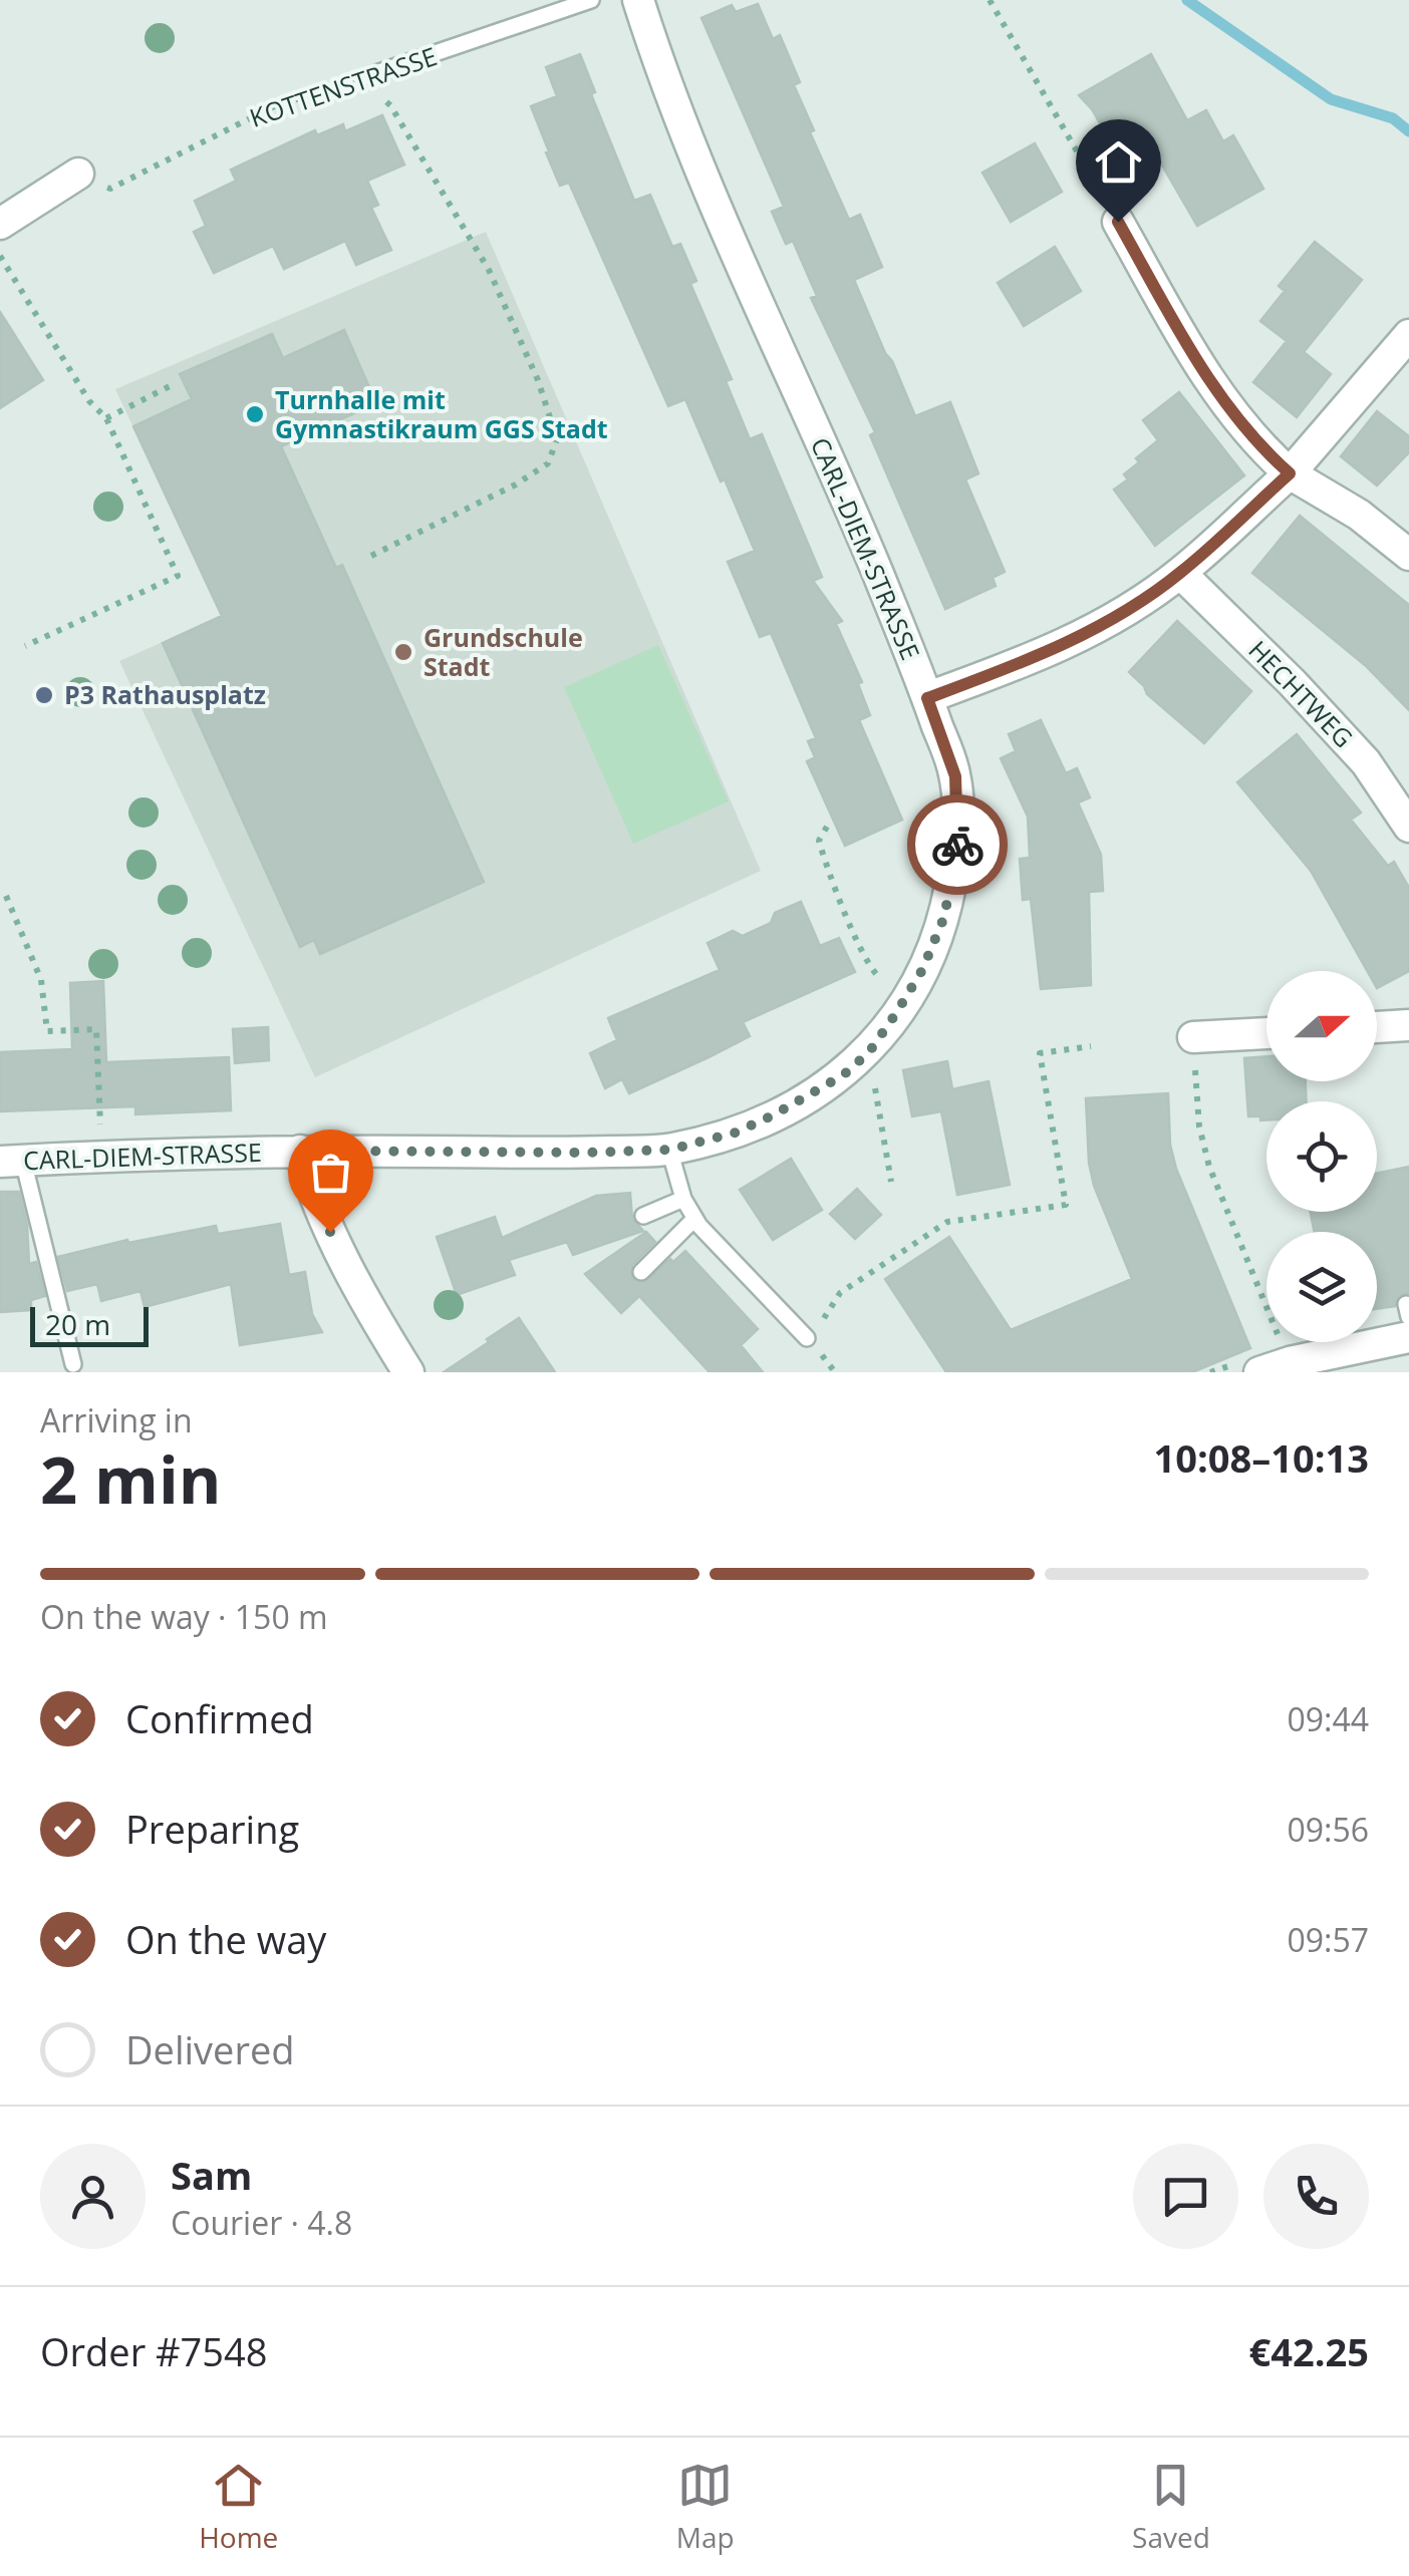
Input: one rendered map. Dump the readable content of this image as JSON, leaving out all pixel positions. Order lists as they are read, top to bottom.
{
  "streets": {
    "street": ["CARL-DIEM-STRASSE", "HECHTWEG"],
    "lane": ["KOTTENSTRASSE"]
  },
  "places": ["Turnhalle mit Gymnastikraum GGS Stadt", "Grundschule Stadt", "P3 Rathausplatz"],
  "scale_bar": "20 m",
  "north": "right",
  "page": {
    "scale": "20 m",
    "heading": ["2 min", "Arriving in", "10:08–10:13"],
    "panel": [
      "Sam",
      "Courier · 4.8",
      "Order #7548",
      "€42.25"
    ],
    "bar": "On the way · 150 m",
    "list": [
      ["Confirmed", "09:44"],
      ["Preparing", "09:56"],
      ["On the way", "09:57"],
      "Delivered"
    ],
    "tabs": ["Home", "Map", "Saved"]
  }
}
